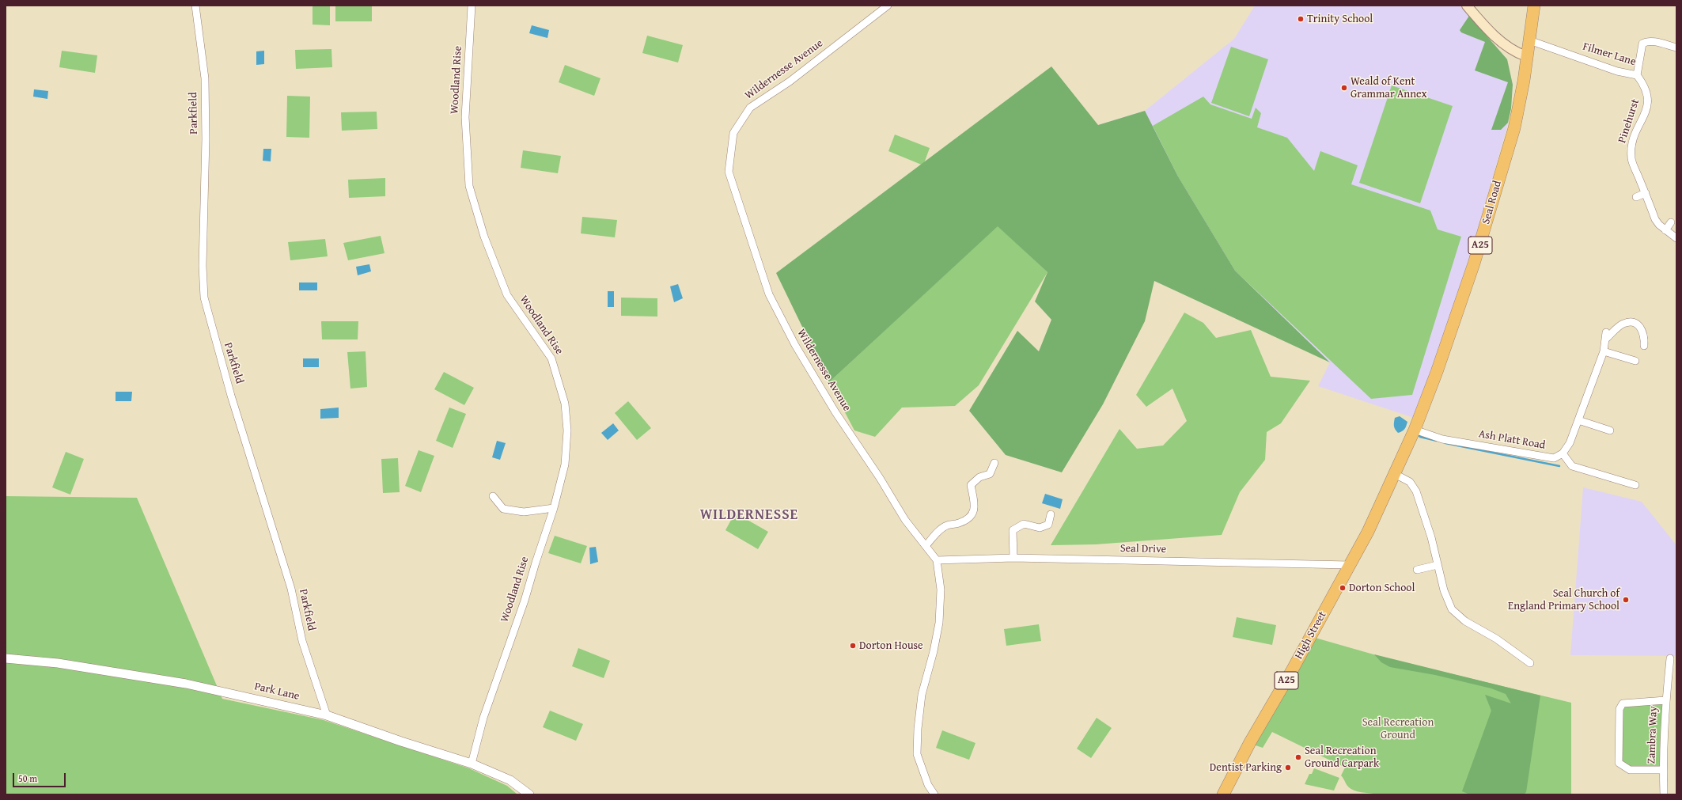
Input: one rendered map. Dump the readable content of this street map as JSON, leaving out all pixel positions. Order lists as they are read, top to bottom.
{
  "streets": {
    "highway": ["Seal Road", "A25", "High Street"],
    "street": [
      "Filmer Lane",
      "Wildernesse Avenue",
      "Woodland Rise",
      "Parkfield",
      "Pinehurst",
      "Ash Platt Road",
      "Seal Drive",
      "Park Lane",
      "Zambra Way"
    ]
  },
  "crossings": [
    ["Filmer Lane", "Pinehurst"],
    ["Filmer Lane", "Seal Road"],
    ["Wildernesse Avenue", "Seal Drive"],
    ["Woodland Rise", "Park Lane"],
    ["Parkfield", "Park Lane"],
    ["Seal Road", "Ash Platt Road"],
    ["Seal Road", "High Street"],
    ["Ash Platt Road", "High Street"],
    ["Seal Drive", "High Street"]
  ],
  "districts": ["WILDERNESSE"],
  "parks": ["Seal Recreation Ground"],
  "places": [
    "Trinity School",
    "Weald of Kent Grammar Annex",
    "Dorton School",
    "Seal Church of England Primary School",
    "Dorton House",
    "Seal Recreation Ground Carpark",
    "Dentist Parking"
  ],
  "scale_bar": "50 m"
}
